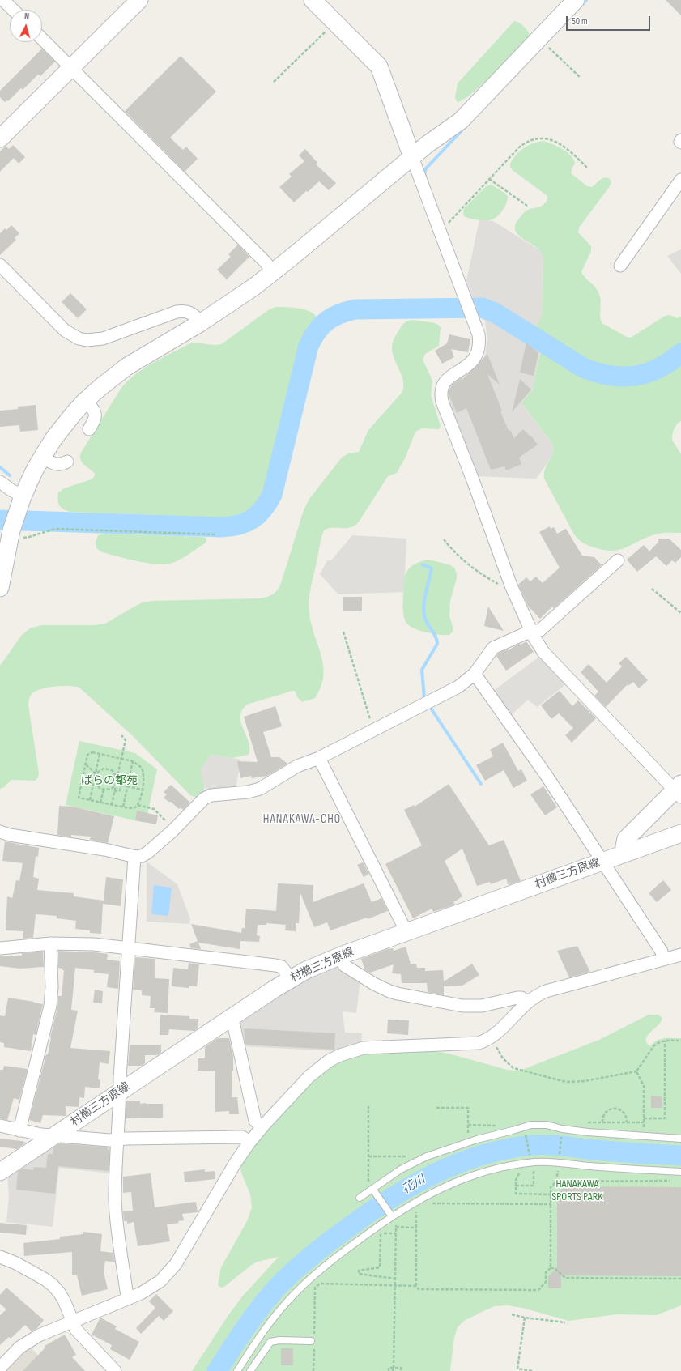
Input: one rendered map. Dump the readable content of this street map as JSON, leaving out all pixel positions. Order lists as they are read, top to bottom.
{
  "streets": {
    "street": ["村櫛三方原線"]
  },
  "districts": ["HANAKAWA-CHO"],
  "water": ["花川"],
  "parks": ["ばらの都苑", "HANAKAWA SPORTS PARK"],
  "scale_bar": "50 m",
  "north": "top"
}
